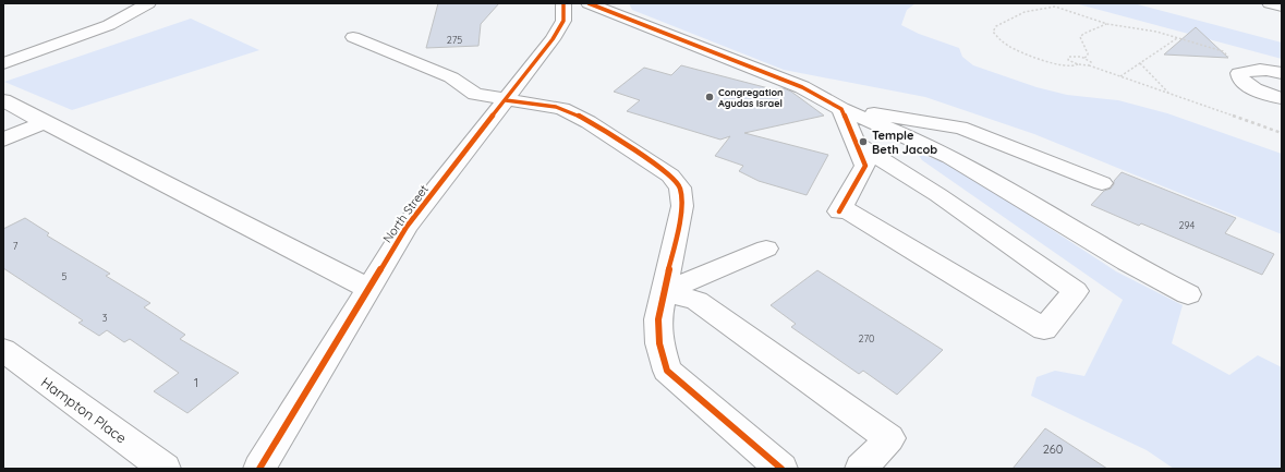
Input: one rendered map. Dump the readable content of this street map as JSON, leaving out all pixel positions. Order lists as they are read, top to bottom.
{
  "streets": {
    "street": ["North Street", "Hampton Place"]
  },
  "places": ["Congregation Agudas Israel", "Temple Beth Jacob"],
  "house_numbers": [
    "275",
    "294",
    "7",
    "5",
    "3",
    "270",
    "1",
    "260"
  ]
}
